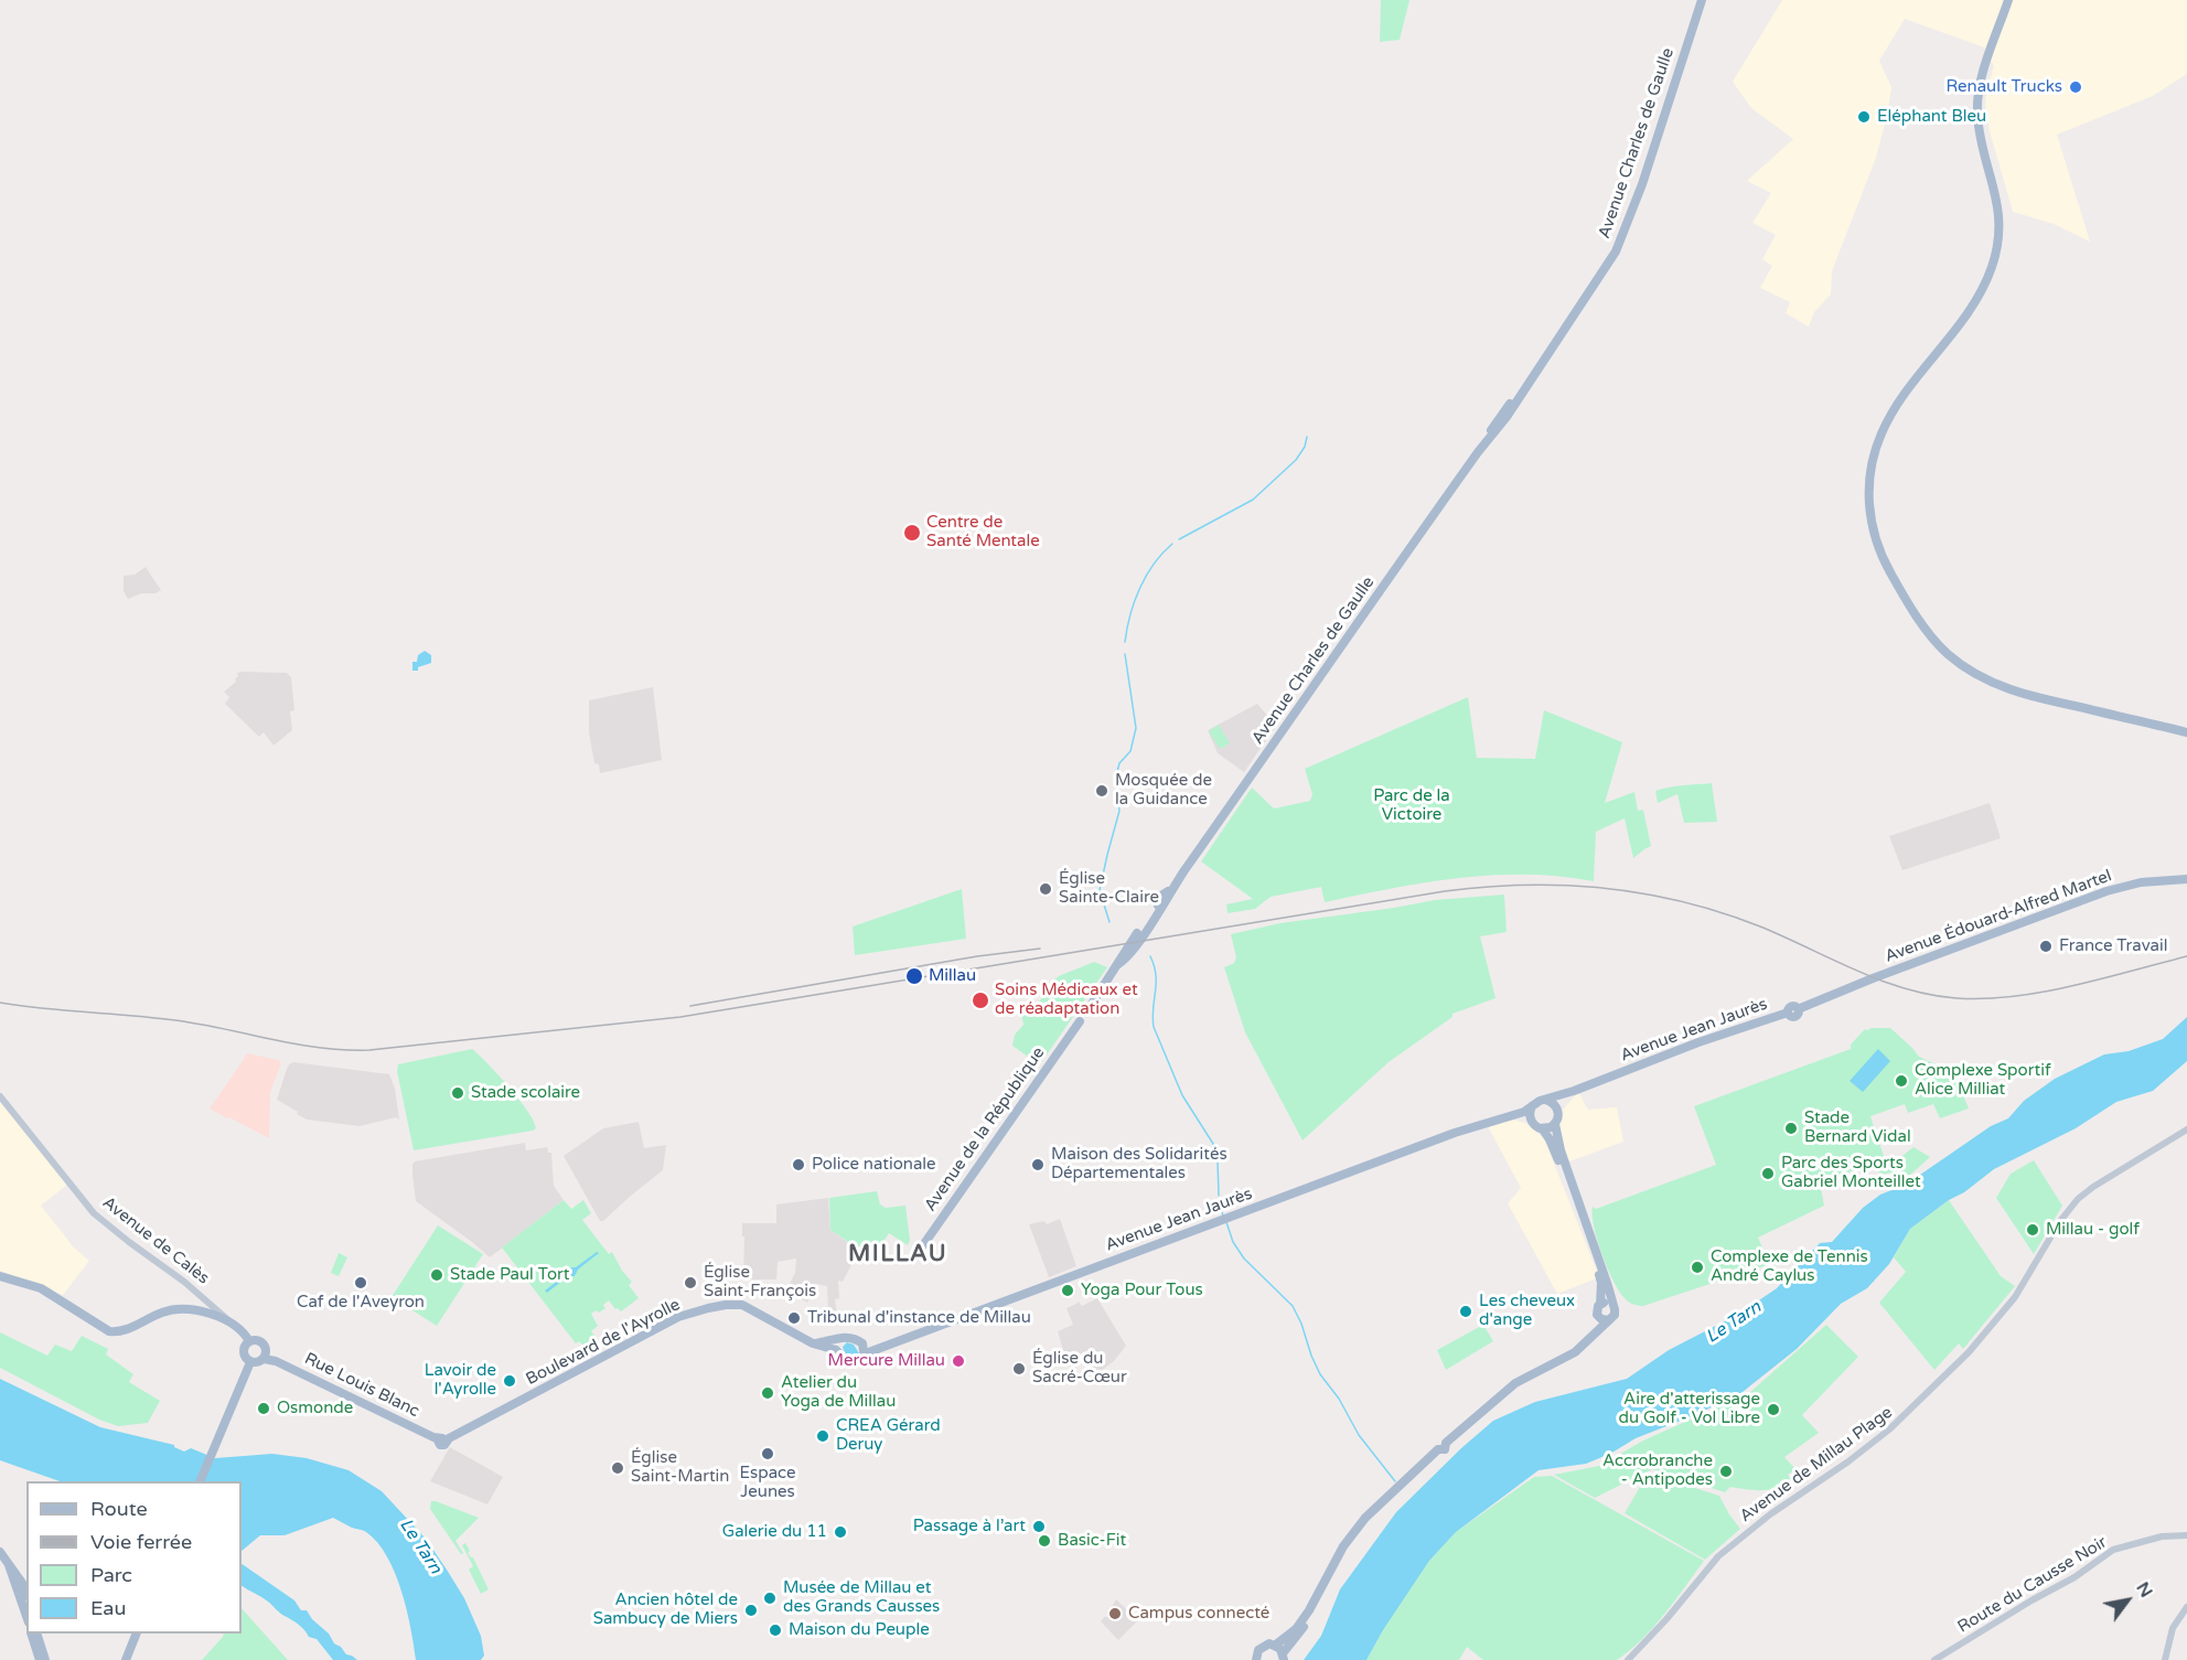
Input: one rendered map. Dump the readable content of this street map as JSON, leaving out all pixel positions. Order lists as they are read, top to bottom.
{
  "streets": {
    "main road": [
      "Avenue Charles de Gaulle",
      "Avenue Édouard-Alfred Martel",
      "Avenue Jean Jaurès",
      "Avenue de la République",
      "Avenue de Calès",
      "Boulevard de l'Ayrolle",
      "Rue Louis Blanc"
    ],
    "street": ["Avenue de Millau Plage", "Route du Causse Noir"]
  },
  "crossings": [
    ["Avenue Charles de Gaulle", "Avenue de la République"],
    ["Avenue Édouard-Alfred Martel", "Avenue Jean Jaurès"],
    ["Avenue Jean Jaurès", "Boulevard de l'Ayrolle"],
    ["Avenue de Calès", "Rue Louis Blanc"],
    ["Boulevard de l'Ayrolle", "Rue Louis Blanc"]
  ],
  "districts": ["MILLAU"],
  "water": ["Le Tarn"],
  "parks": ["Parc de la Victoire"],
  "places": [
    "Renault Trucks",
    "Eléphant Bleu",
    "Centre de Santé Mentale",
    "Mosquée de la Guidance",
    "Église Sainte-Claire",
    "France Travail",
    "Millau",
    "Soins Médicaux et de réadaptation",
    "Complexe Sportif Alice Milliat",
    "Stade scolaire",
    "Stade Bernard Vidal",
    "Police nationale",
    "Maison des Solidarités Départementales",
    "Parc des Sports Gabriel Monteillet",
    "Millau - golf",
    "Complexe de Tennis André Caylus",
    "Stade Paul Tort",
    "Caf de l'Aveyron",
    "Église Saint-François",
    "Yoga Pour Tous",
    "Les cheveux d'ange",
    "Tribunal d'instance de Millau",
    "Mercure Millau",
    "Église du Sacré-Cœur",
    "Lavoir de l'Ayrolle",
    "Atelier du Yoga de Millau",
    "Osmonde",
    "Aire d'atterissage du Golf - Vol Libre",
    "CREA Gérard Deruy",
    "Espace Jeunes",
    "Église Saint-Martin",
    "Accrobranche - Antipodes",
    "Passage à l’art",
    "Galerie du 11",
    "Basic-Fit",
    "Musée de Millau et des Grands Causses",
    "Ancien hôtel de Sambucy de Miers",
    "Campus connecté",
    "Maison du Peuple"
  ],
  "legend": [
    "Route",
    "Voie ferrée",
    "Parc",
    "Eau"
  ],
  "north": "top right"
}
